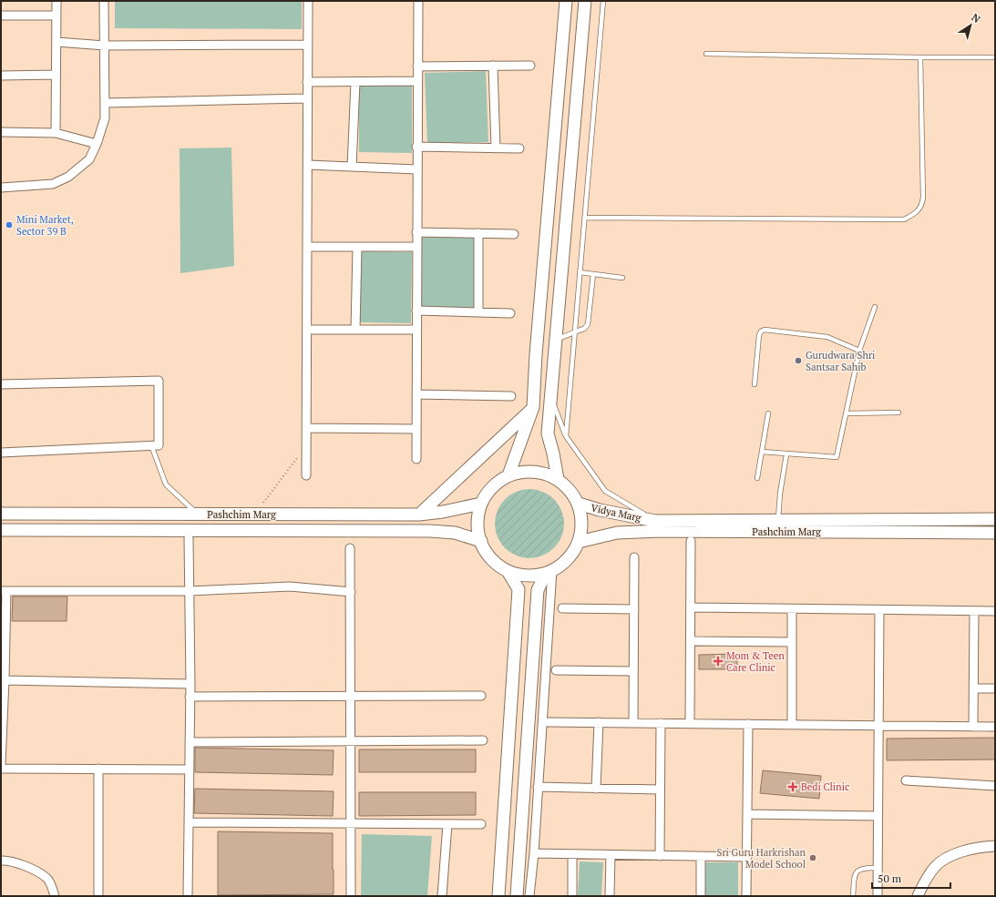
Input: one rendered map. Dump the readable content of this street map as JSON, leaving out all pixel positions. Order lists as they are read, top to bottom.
{
  "streets": {
    "main road": ["Vidya Marg", "Pashchim Marg"]
  },
  "crossings": [
    ["Vidya Marg", "Pashchim Marg"]
  ],
  "places": {
    "other": ["Mini Market, Sector 39 B", "Gurudwara Shri Santsar Sahib", "Sri Guru Harkrishan Model School"],
    "health": ["Mom & Teen Care Clinic", "Bedi Clinic"]
  },
  "scale_bar": "50 m",
  "north": "top right"
}
